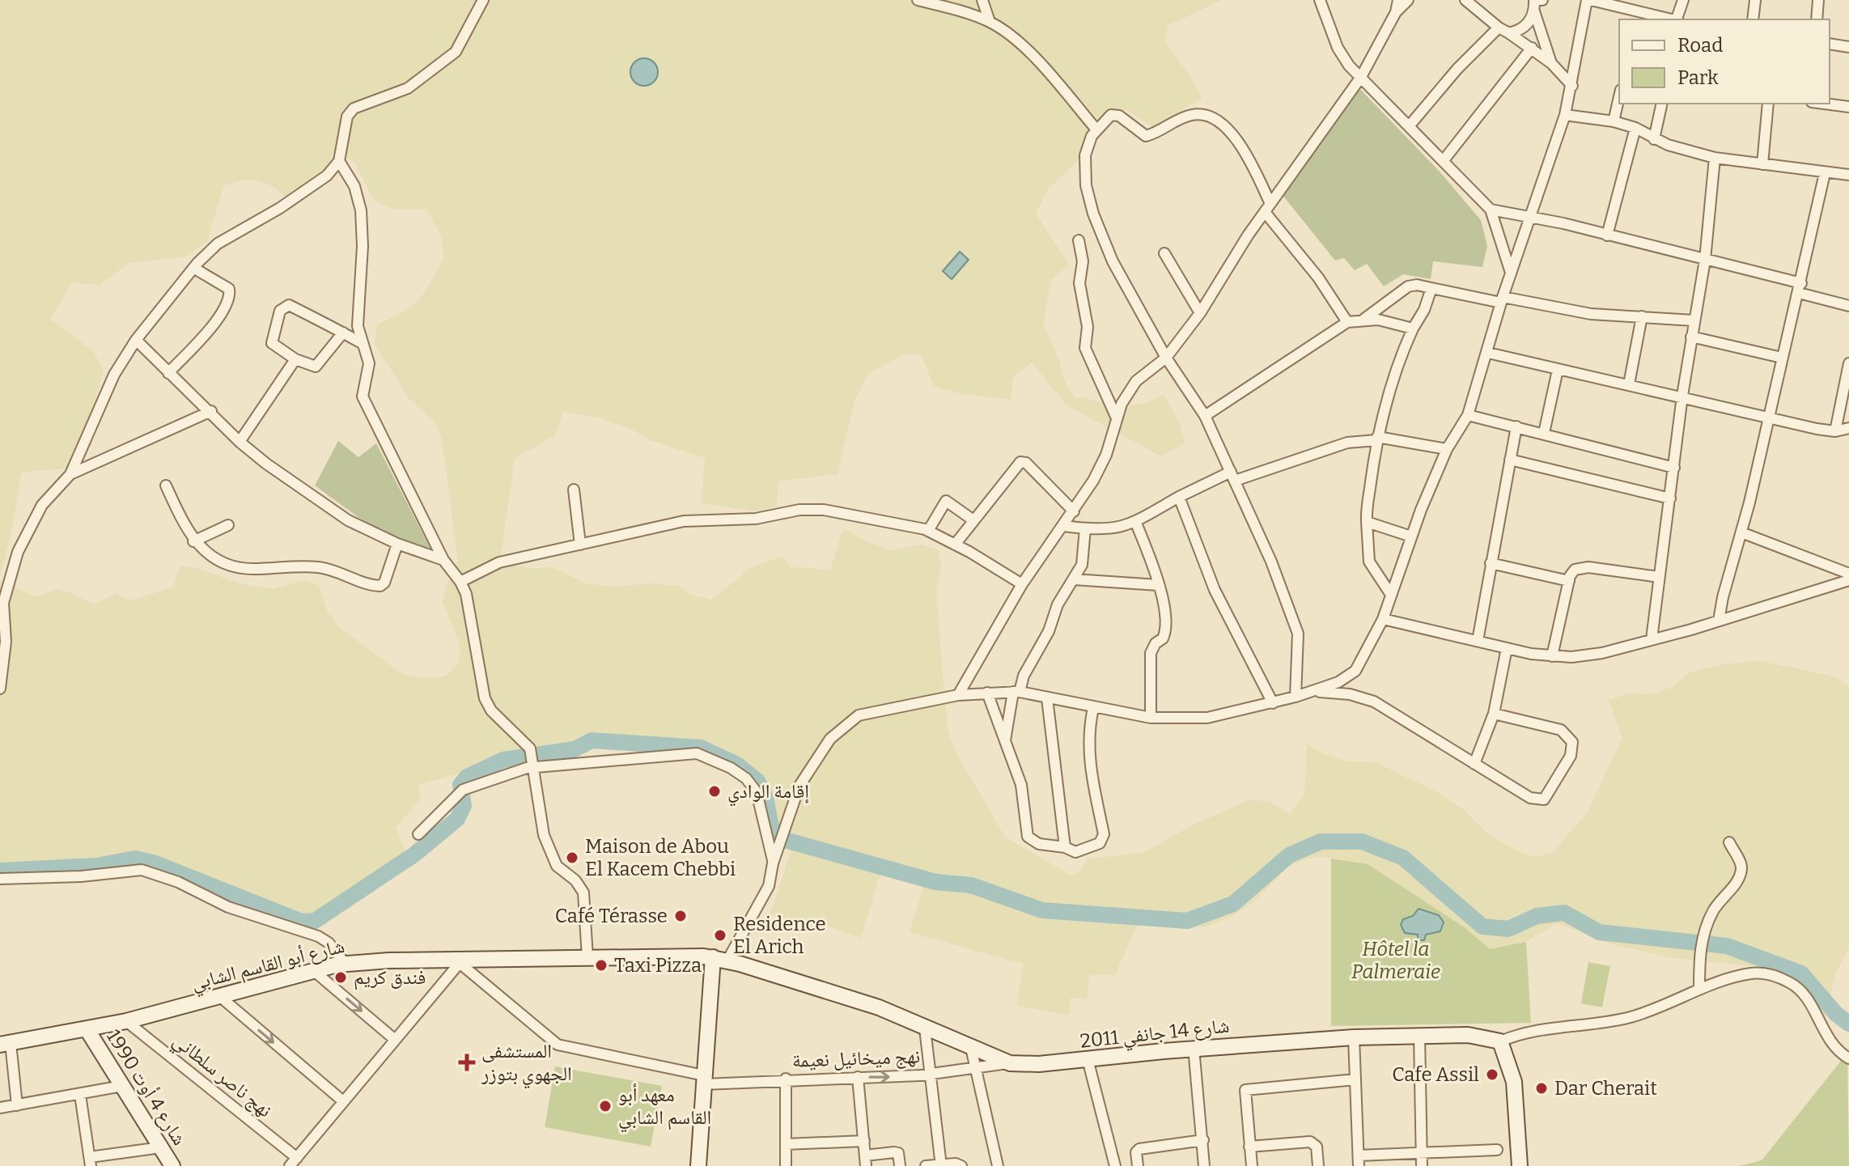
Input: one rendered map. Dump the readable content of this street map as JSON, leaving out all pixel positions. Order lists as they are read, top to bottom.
{
  "streets": {
    "main road": ["شارع أبو القاسم الشابي", "شارع 14 جانفي 2011", "شارع 4 أوت 1990"],
    "street": ["نهج ميخائيل نعيمة", "نهج ناصر سلطاني"]
  },
  "crossings": [
    ["شارع أبو القاسم الشابي", "شارع 14 جانفي 2011"],
    ["شارع أبو القاسم الشابي", "نهج ميخائيل نعيمة"],
    ["شارع أبو القاسم الشابي", "نهج ناصر سلطاني"],
    ["شارع أبو القاسم الشابي", "شارع 4 أوت 1990"],
    ["شارع 14 جانفي 2011", "نهج ميخائيل نعيمة"]
  ],
  "parks": ["Hôtel la Palmeraie"],
  "places": {
    "other": [
      "إقامة الوادي",
      "Maison de Abou El Kacem Chebbi",
      "Café Térasse",
      "Residence El Arich",
      "Taxi Pizza",
      "فندق كريم",
      "Cafe Assil",
      "Dar Cherait",
      "معهد أبو القاسم الشابي"
    ],
    "health": ["المستشفى الجهوي بتوزر"]
  },
  "legend": ["Road", "Park"]
}
